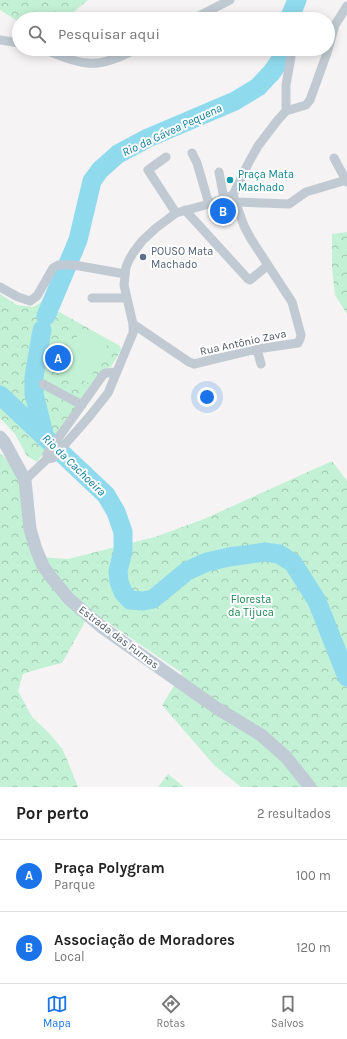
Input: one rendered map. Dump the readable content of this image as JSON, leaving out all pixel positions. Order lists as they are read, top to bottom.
{
  "streets": {
    "main road": ["Estrada das Furnas"],
    "street": ["Rua Antônio Zava"]
  },
  "water": ["Rio da Gávea Pequena", "Rio da Cachoeira"],
  "parks": ["Floresta da Tijuca"],
  "places": ["Praça Mata Machado", "POUSO Mata Machado"],
  "page": {
    "search": "Pesquisar aqui",
    "pins": ["B", "A"],
    "heading": ["Por perto", "2 resultados"],
    "list": [
      {
        "mark": "A",
        "name": "Praça Polygram",
        "note": "Parque",
        "value": "100 m"
      },
      {
        "mark": "B",
        "name": "Associação de Moradores",
        "note": "Local",
        "value": "120 m"
      }
    ],
    "nav": ["Mapa", "Rotas", "Salvos"]
  }
}
